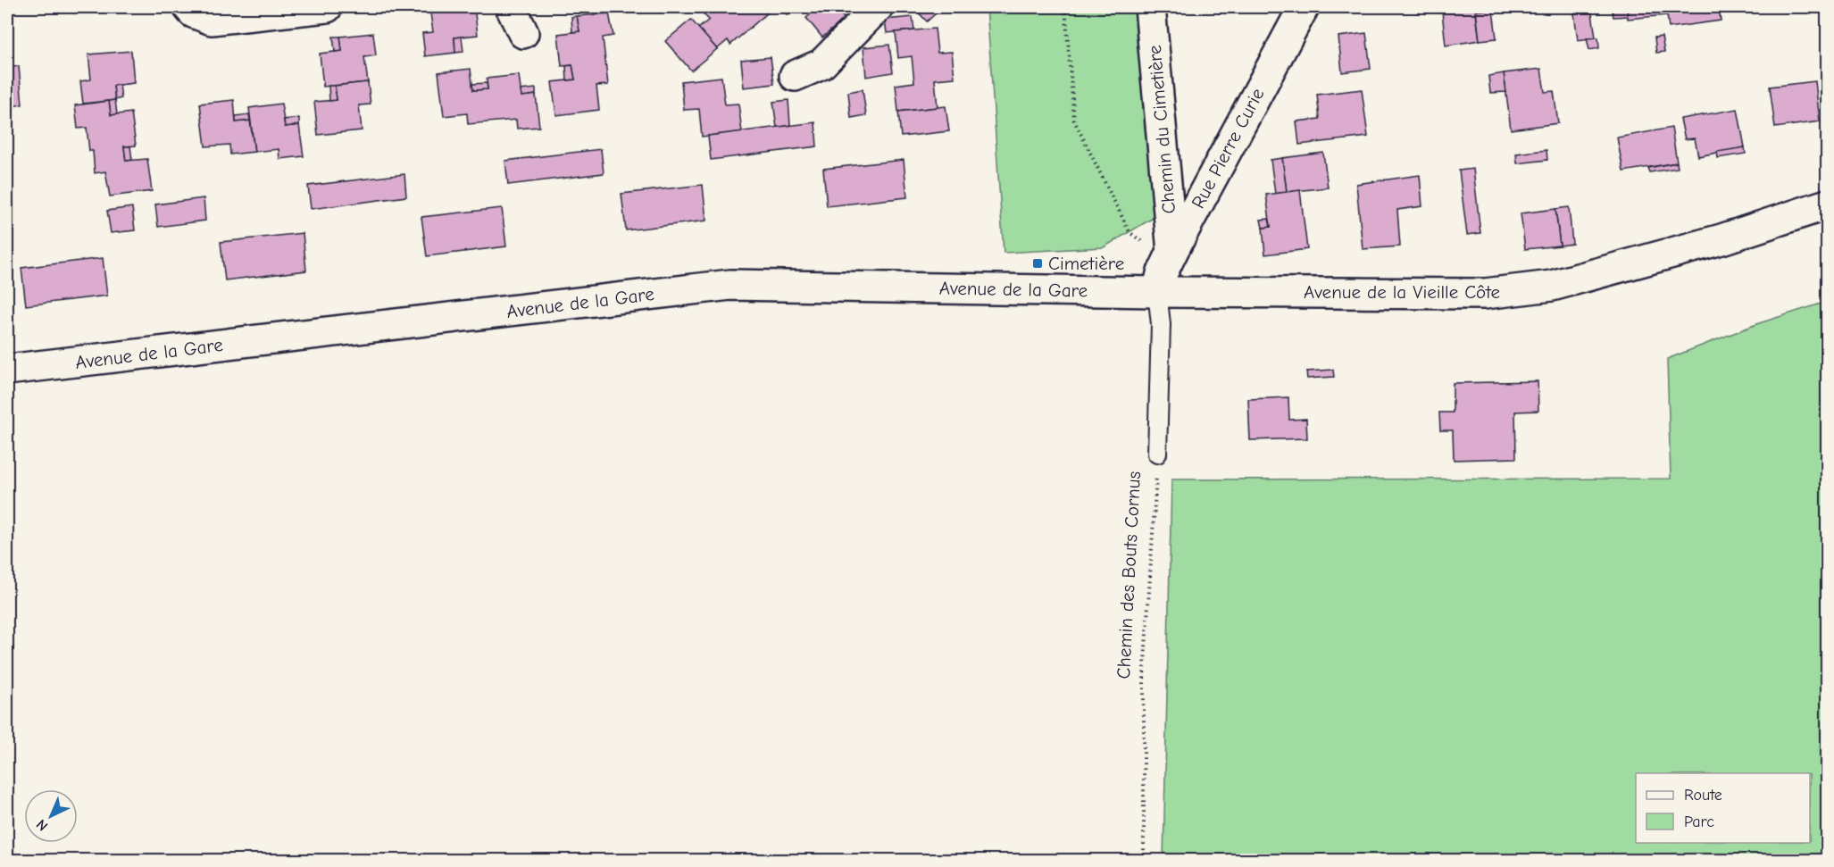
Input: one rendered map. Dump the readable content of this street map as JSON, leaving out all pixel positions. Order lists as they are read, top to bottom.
{
  "streets": {
    "street": [
      "Chemin du Cimetière",
      "Rue Pierre Curie",
      "Avenue de la Gare",
      "Avenue de la Vieille Côte"
    ],
    "lane": ["Chemin des Bouts Cornus"]
  },
  "crossings": [
    ["Chemin du Cimetière", "Rue Pierre Curie"],
    ["Rue Pierre Curie", "Avenue de la Gare"],
    ["Rue Pierre Curie", "Avenue de la Vieille Côte"],
    ["Rue Pierre Curie", "Chemin des Bouts Cornus"],
    ["Avenue de la Gare", "Avenue de la Vieille Côte"],
    ["Avenue de la Gare", "Chemin des Bouts Cornus"],
    ["Avenue de la Vieille Côte", "Chemin des Bouts Cornus"]
  ],
  "places": {
    "transit": ["Cimetière"]
  },
  "legend": ["Route", "Parc"],
  "north": "bottom left"
}
